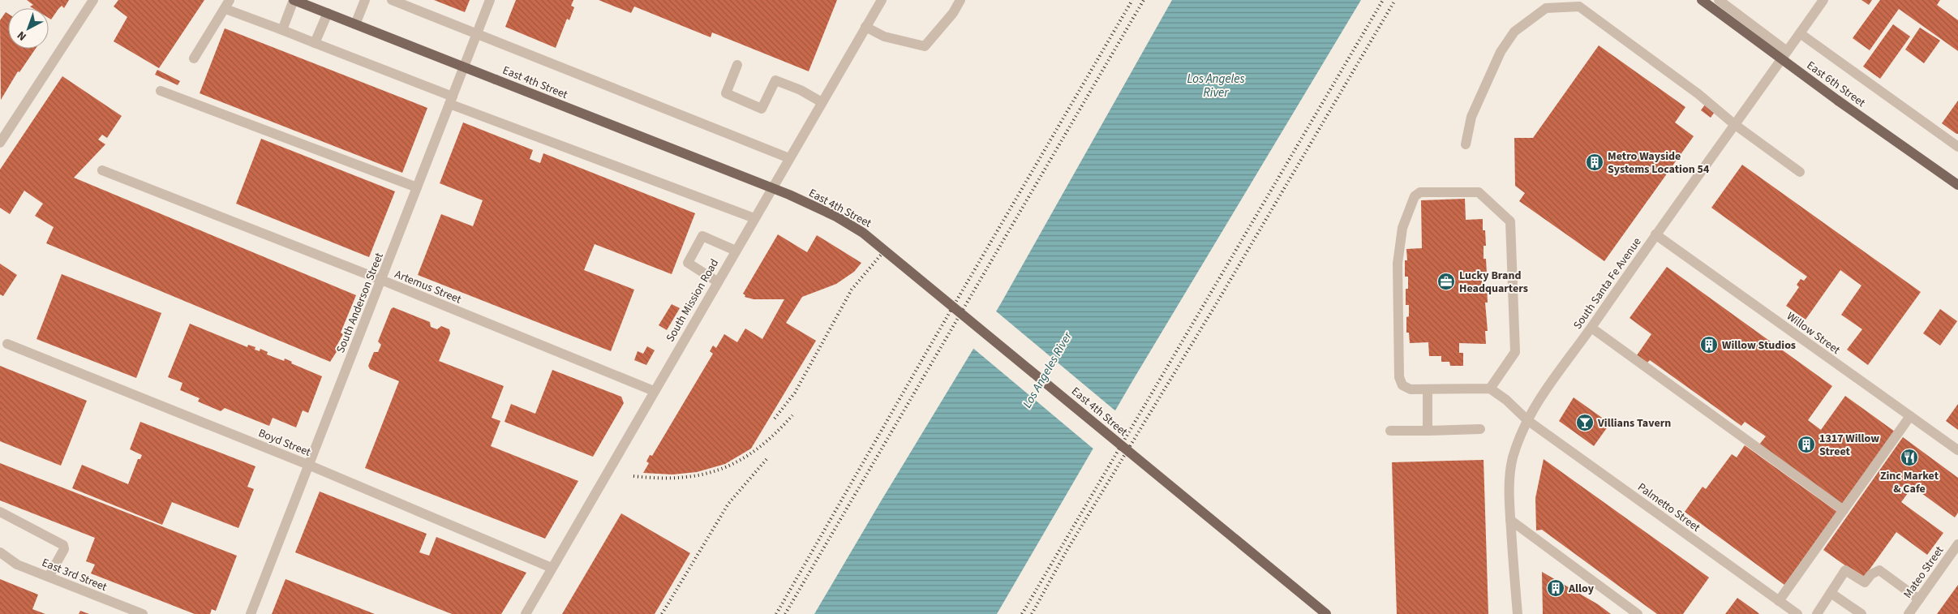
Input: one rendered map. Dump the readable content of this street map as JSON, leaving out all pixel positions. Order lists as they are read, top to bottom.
{
  "streets": {
    "main road": ["East 4th Street", "East 6th Street"],
    "street": [
      "South Santa Fe Avenue",
      "Artemus Street",
      "South Mission Road",
      "South Anderson Street",
      "Willow Street",
      "Boyd Street",
      "Palmetto Street",
      "Mateo Street",
      "East 3rd Street"
    ]
  },
  "crossings": [
    ["East 4th Street", "South Mission Road"],
    ["East 4th Street", "South Anderson Street"],
    ["South Santa Fe Avenue", "Willow Street"],
    ["South Santa Fe Avenue", "Palmetto Street"],
    ["Artemus Street", "South Mission Road"],
    ["Artemus Street", "South Anderson Street"],
    ["South Mission Road", "Boyd Street"],
    ["South Anderson Street", "Boyd Street"]
  ],
  "water": ["Los Angeles River"],
  "places": {
    "building": [
      "Metro Wayside Systems Location 54",
      "Willow Studios",
      "1317 Willow Street",
      "Alloy"
    ],
    "office": ["Lucky Brand Headquarters"],
    "bar": ["Villians Tavern"],
    "restaurant": ["Zinc Market & Cafe"]
  },
  "north": "bottom left"
}
